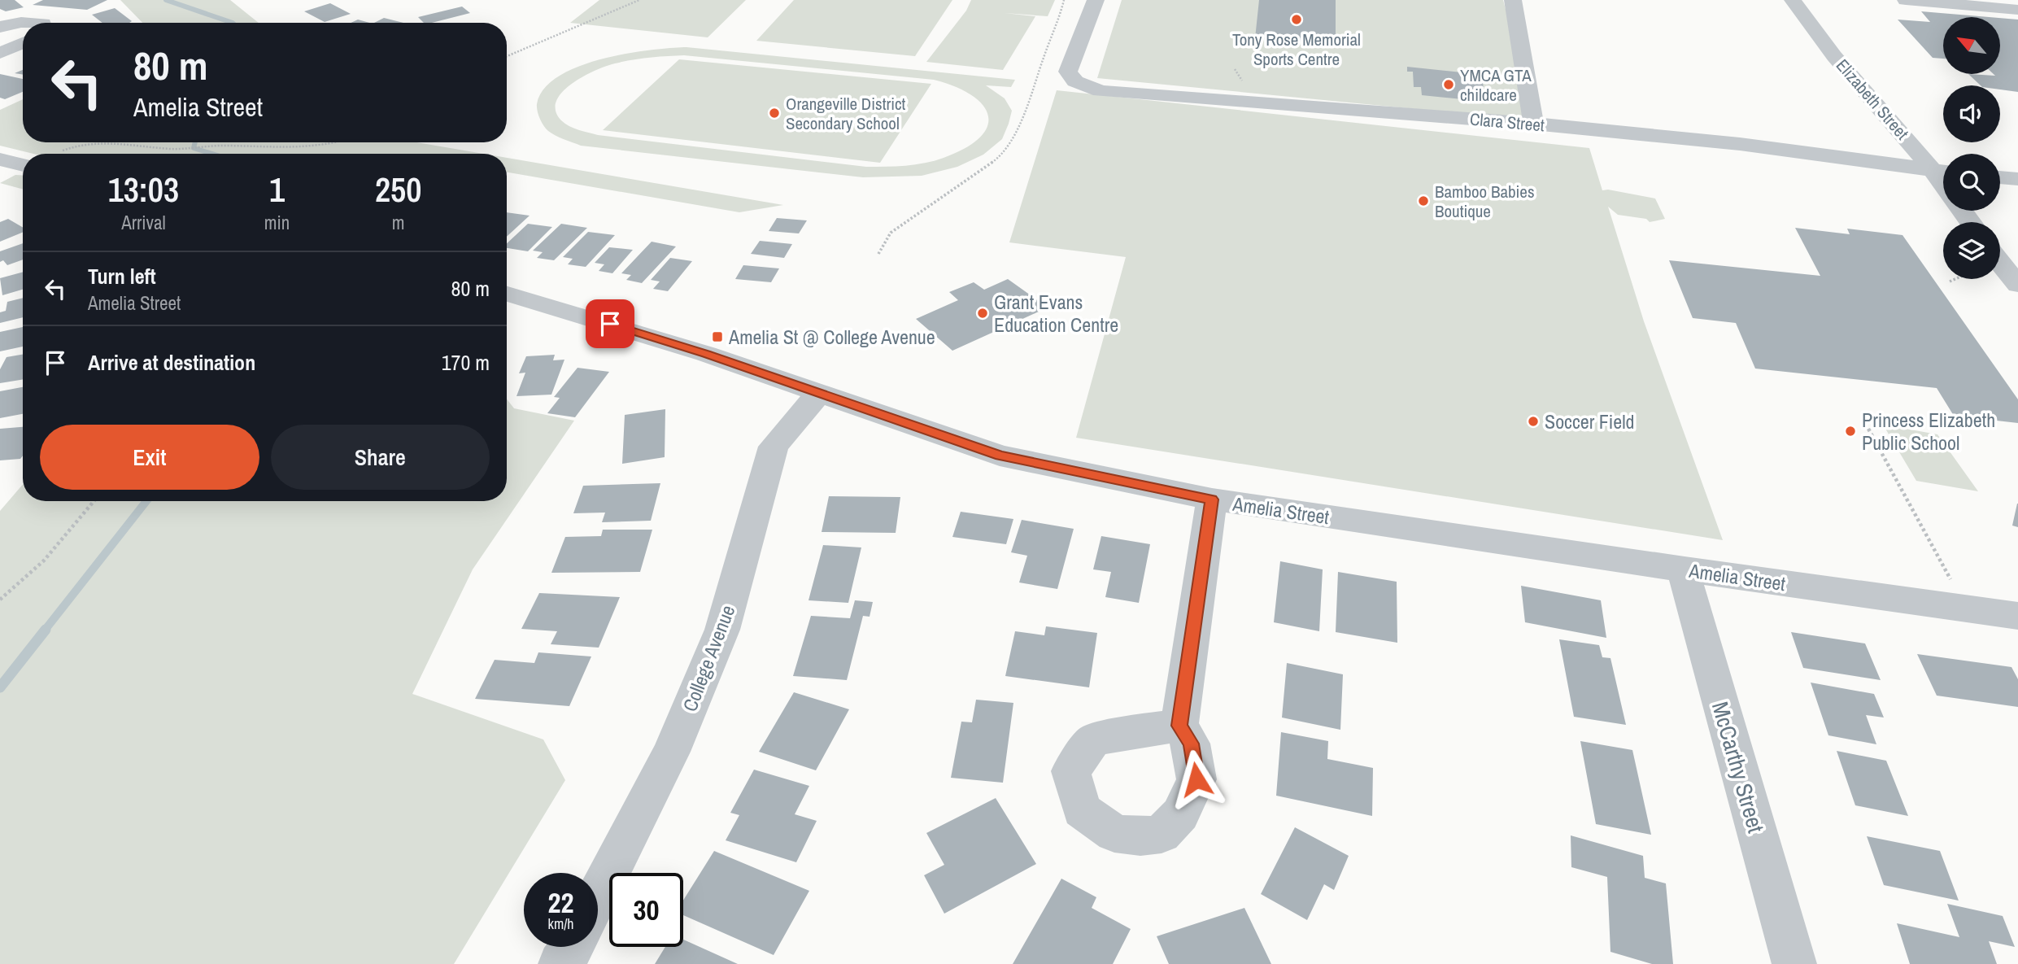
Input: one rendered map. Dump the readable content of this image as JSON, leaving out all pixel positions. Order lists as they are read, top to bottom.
{
  "streets": {
    "street": [
      "Elizabeth Street",
      "Clara Street",
      "Amelia Street",
      "College Avenue",
      "McCarthy Street"
    ]
  },
  "crossings": [
    ["Elizabeth Street", "Clara Street"],
    ["Amelia Street", "College Avenue"],
    ["Amelia Street", "McCarthy Street"]
  ],
  "places": {
    "other": [
      "Tony Rose Memorial Sports Centre",
      "YMCA GTA childcare",
      "Orangeville District Secondary School",
      "Bamboo Babies Boutique",
      "Grant Evans Education Centre",
      "Soccer Field",
      "Princess Elizabeth Public School"
    ],
    "transit": ["Amelia St @ College Avenue"]
  },
  "north": "top left",
  "page": {
    "turn": ["80 m", "Amelia Street"],
    "eta": [
      "13:03",
      "Arrival",
      "1",
      "min",
      "250",
      "m"
    ],
    "list": [
      {
        "name": "Turn left",
        "note": "Amelia Street",
        "value": "80 m"
      },
      {
        "name": "Arrive at destination",
        "value": "170 m"
      }
    ],
    "buttons": ["Exit", "Share"],
    "speed": "22 km/h",
    "limit": "30"
  }
}
